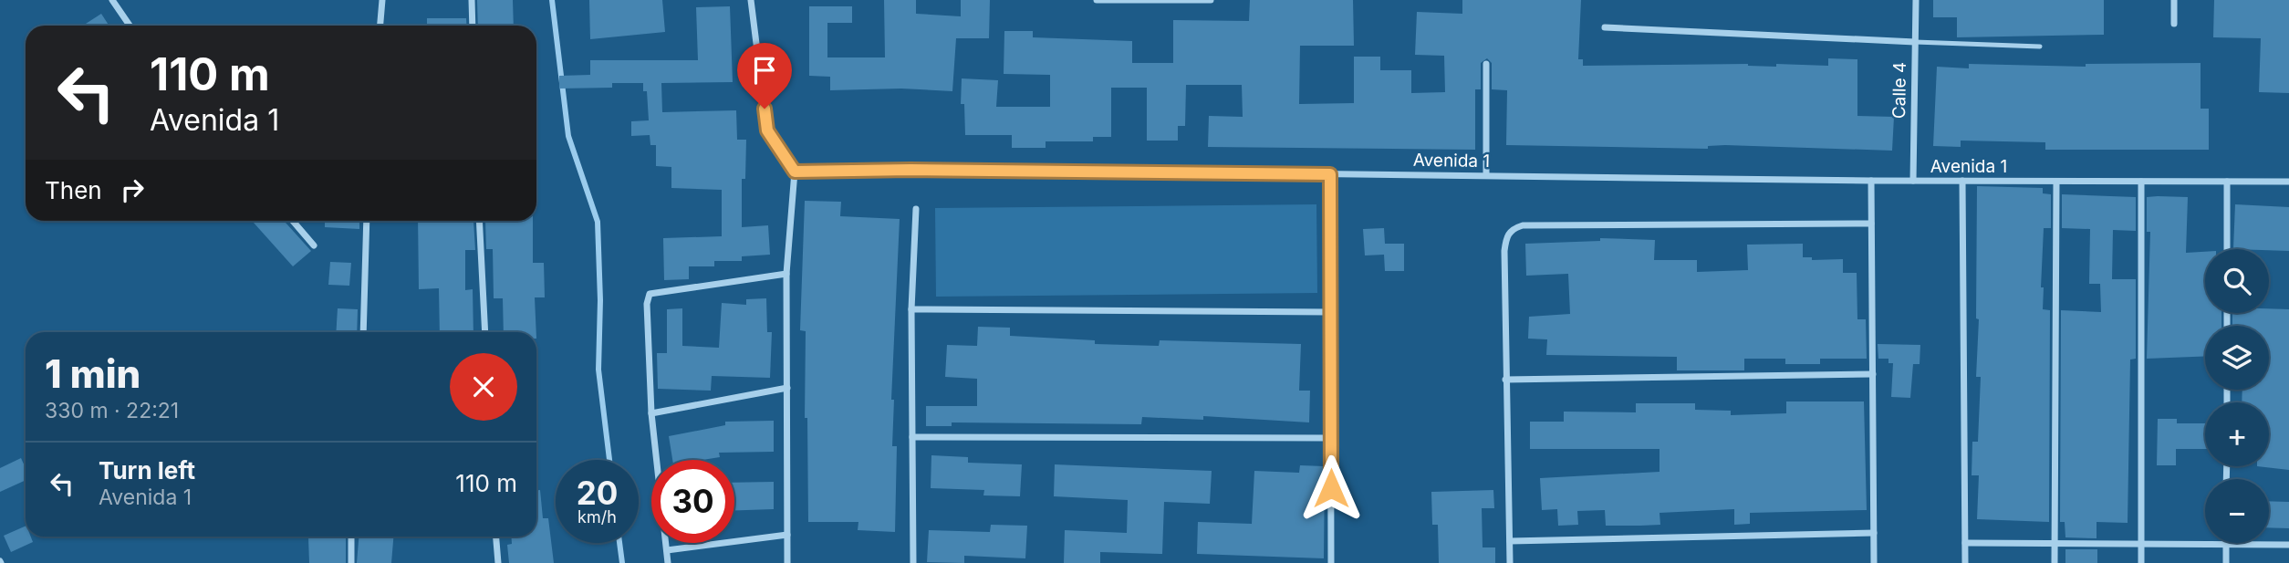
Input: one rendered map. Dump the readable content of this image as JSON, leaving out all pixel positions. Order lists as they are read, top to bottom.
{
  "streets": {
    "street": ["Calle 4", "Avenida 1"]
  },
  "crossings": [
    ["Calle 4", "Avenida 1"]
  ],
  "page": {
    "turn": ["110 m", "Avenida 1"],
    "then": "Then",
    "map_buttons": ["+", "−"],
    "heading": ["1 min", "330 m · 22:21"],
    "list": [
      {
        "name": "Turn left",
        "note": "Avenida 1",
        "value": "110 m"
      }
    ],
    "speed": "20 km/h",
    "limit": "30"
  }
}
